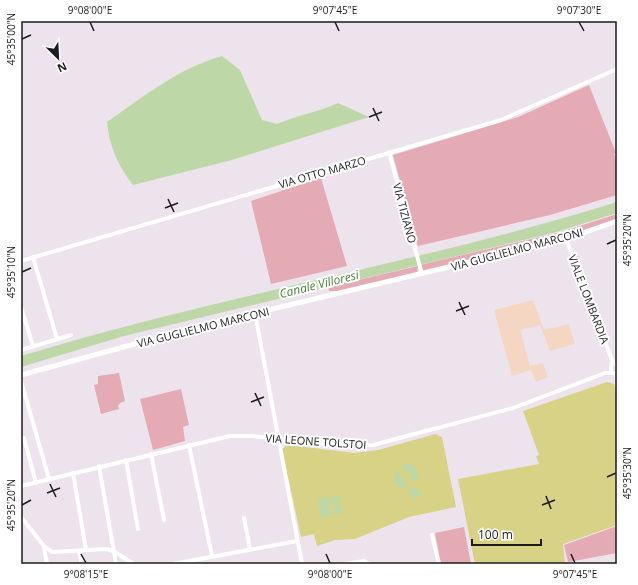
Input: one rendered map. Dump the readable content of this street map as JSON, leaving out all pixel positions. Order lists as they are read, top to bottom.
{
  "streets": {
    "street": [
      "VIA OTTO MARZO",
      "VIA TIZIANO",
      "VIA GUGLIELMO MARCONI",
      "VIALE LOMBARDIA",
      "VIA LEONE TOLSTOI"
    ]
  },
  "crossings": [
    ["VIA OTTO MARZO", "VIA TIZIANO"],
    ["VIA TIZIANO", "VIA GUGLIELMO MARCONI"],
    ["VIA GUGLIELMO MARCONI", "VIALE LOMBARDIA"],
    ["VIALE LOMBARDIA", "VIA LEONE TOLSTOI"]
  ],
  "water": ["Canale Villoresi"],
  "scale_bar": "100 m",
  "north": "bottom right",
  "coordinates": [
    "9°08'00\"E",
    "9°07'45\"E",
    "9°07'30\"E",
    "45°35'00\"N",
    "45°35'20\"N",
    "45°35'10\"N",
    "45°35'30\"N",
    "9°08'15\"E"
  ]
}
